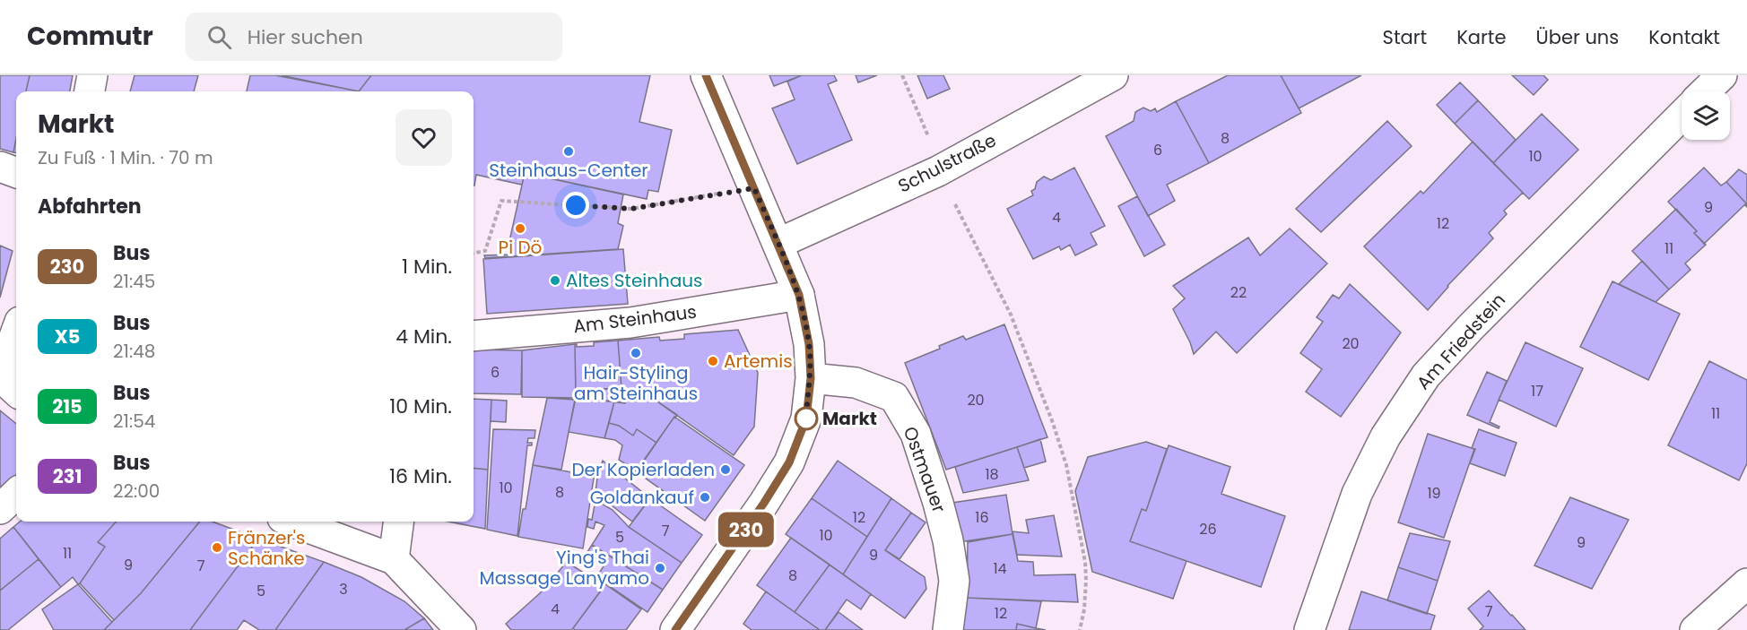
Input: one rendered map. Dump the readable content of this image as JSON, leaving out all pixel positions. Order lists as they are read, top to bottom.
{
  "streets": {
    "street": [
      "Schulstraße",
      "Am Steinhaus",
      "Am Friedstein",
      "Ostmauer"
    ]
  },
  "places": [
    "Steinhaus-Center",
    "Pi Dö",
    "Altes Steinhaus",
    "Hair-Styling am Steinhaus",
    "Artemis",
    "Markt",
    "Der Kopierladen",
    "Goldankauf",
    "Fränzer's Schänke",
    "Ying's Thai Massage Lanyamo"
  ],
  "lines": ["bus line 230"],
  "house_numbers": [
    "8",
    "6",
    "10",
    "9",
    "4",
    "12",
    "11",
    "22",
    "20",
    "6",
    "17",
    "20",
    "11",
    "18",
    "10",
    "8",
    "19",
    "12",
    "16",
    "26",
    "7",
    "10",
    "5",
    "9",
    "11",
    "9",
    "9",
    "7",
    "14",
    "8",
    "3",
    "5",
    "4",
    "7",
    "12"
  ],
  "page": {
    "header": "Commutr",
    "search": "Hier suchen",
    "nav": [
      "Start",
      "Karte",
      "Über uns",
      "Kontakt"
    ],
    "on_map": "230",
    "heading": [
      ["Markt", "Zu Fuß · 1 Min. · 70 m"],
      "Abfahrten"
    ],
    "list": [
      {
        "mark": "230",
        "name": "Bus",
        "note": "21:45",
        "value": "1 Min."
      },
      {
        "mark": "X5",
        "name": "Bus",
        "note": "21:48",
        "value": "4 Min."
      },
      {
        "mark": "215",
        "name": "Bus",
        "note": "21:54",
        "value": "10 Min."
      },
      {
        "mark": "231",
        "name": "Bus",
        "note": "22:00",
        "value": "16 Min."
      }
    ]
  }
}
